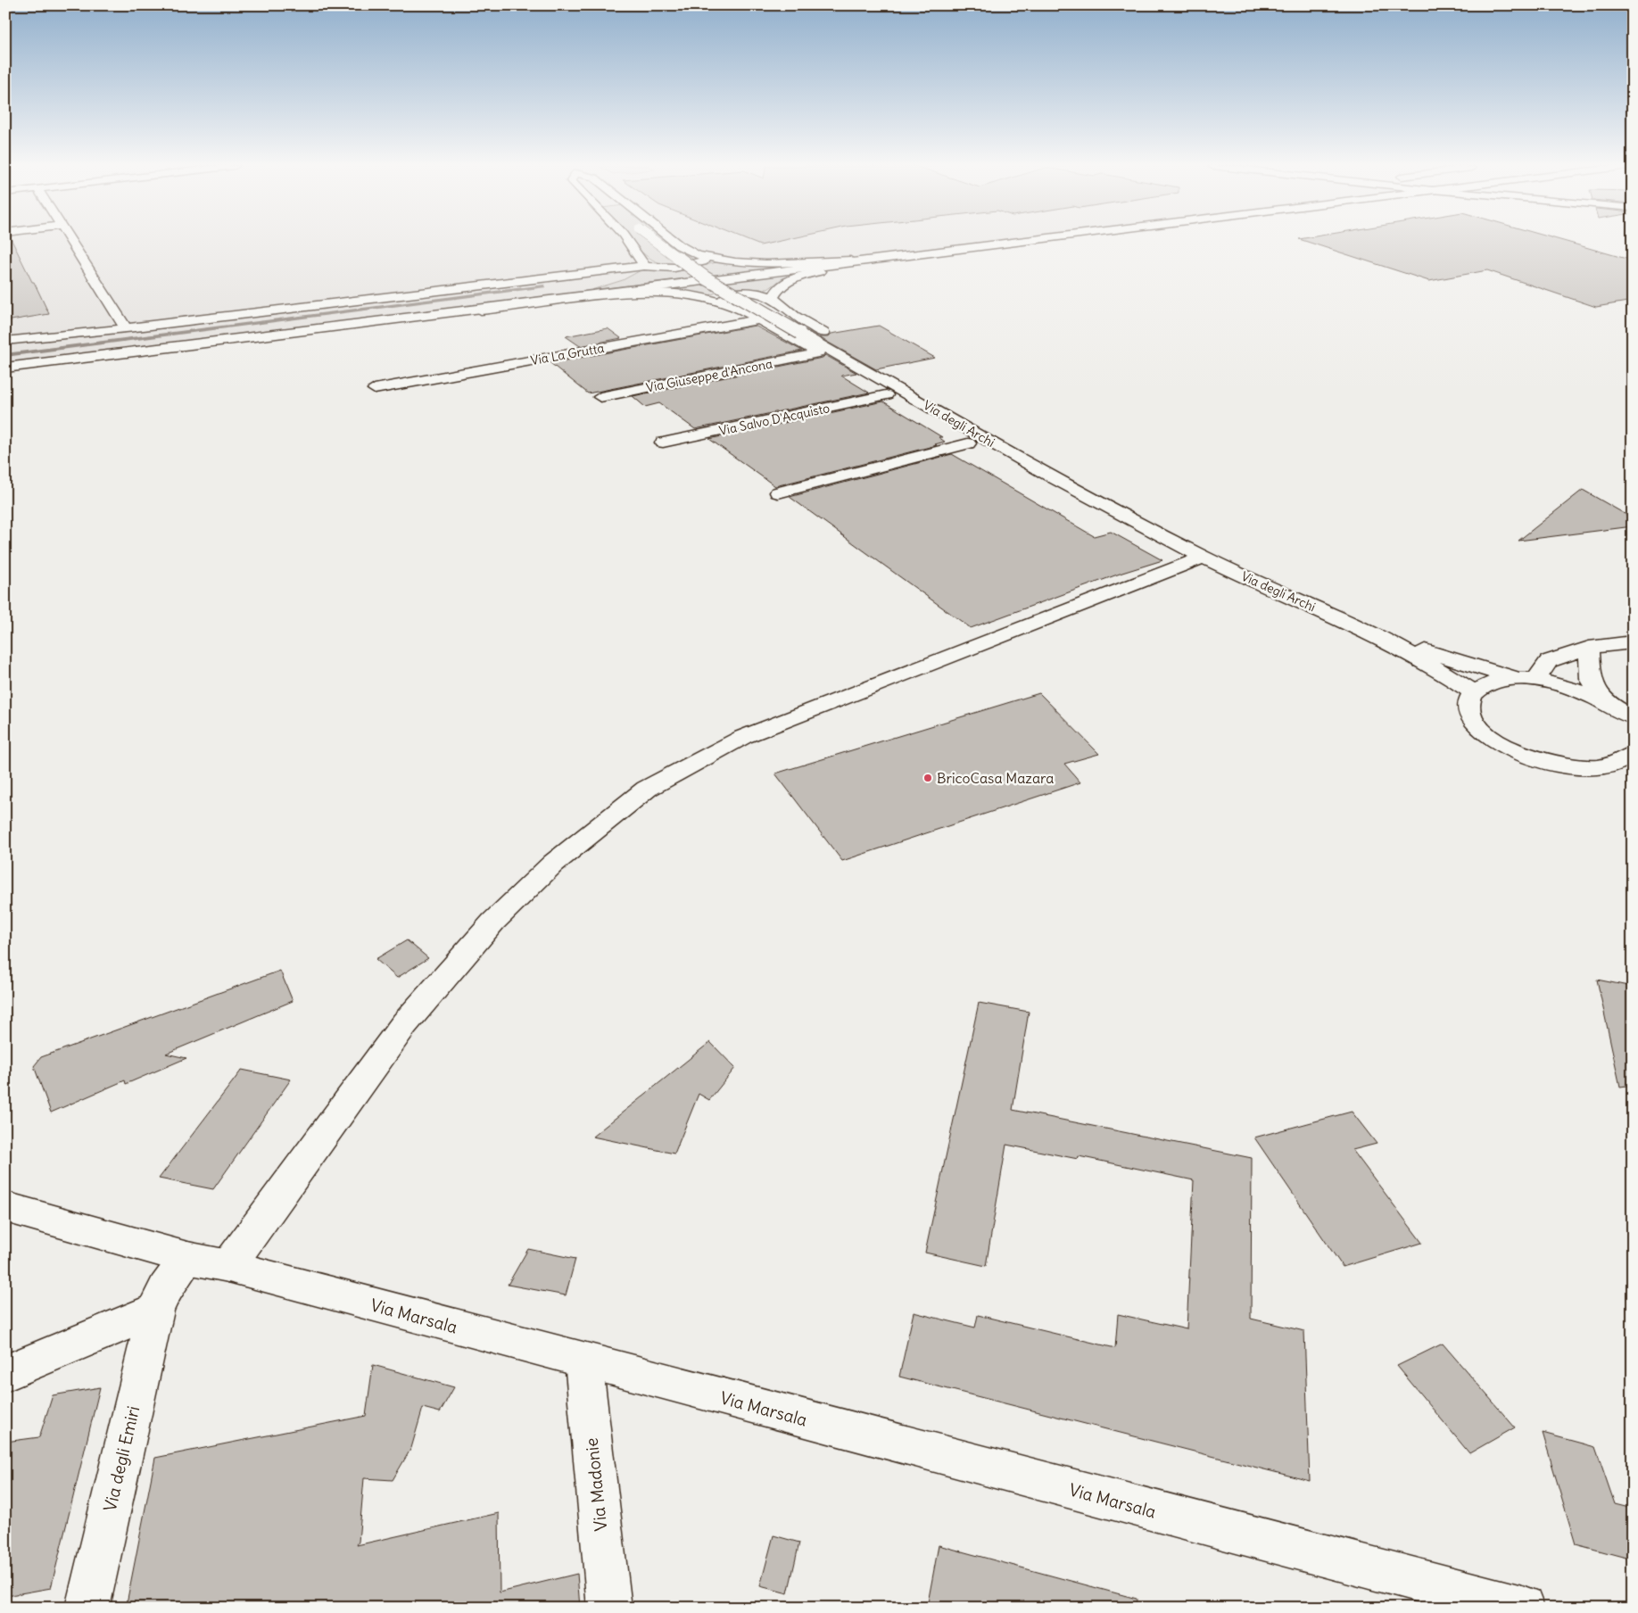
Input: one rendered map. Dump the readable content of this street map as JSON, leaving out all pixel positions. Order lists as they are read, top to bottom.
{
  "streets": {
    "street": [
      "Via La Grutta",
      "Via Giuseppe d'Ancona",
      "Via Salvo D'Acquisto",
      "Via degli Archi",
      "Via Marsala",
      "Via degli Emiri",
      "Via Madonie"
    ]
  },
  "crossings": [
    ["Via Marsala", "Via degli Emiri"],
    ["Via Marsala", "Via Madonie"]
  ],
  "places": ["BricoCasa Mazara"]
}
